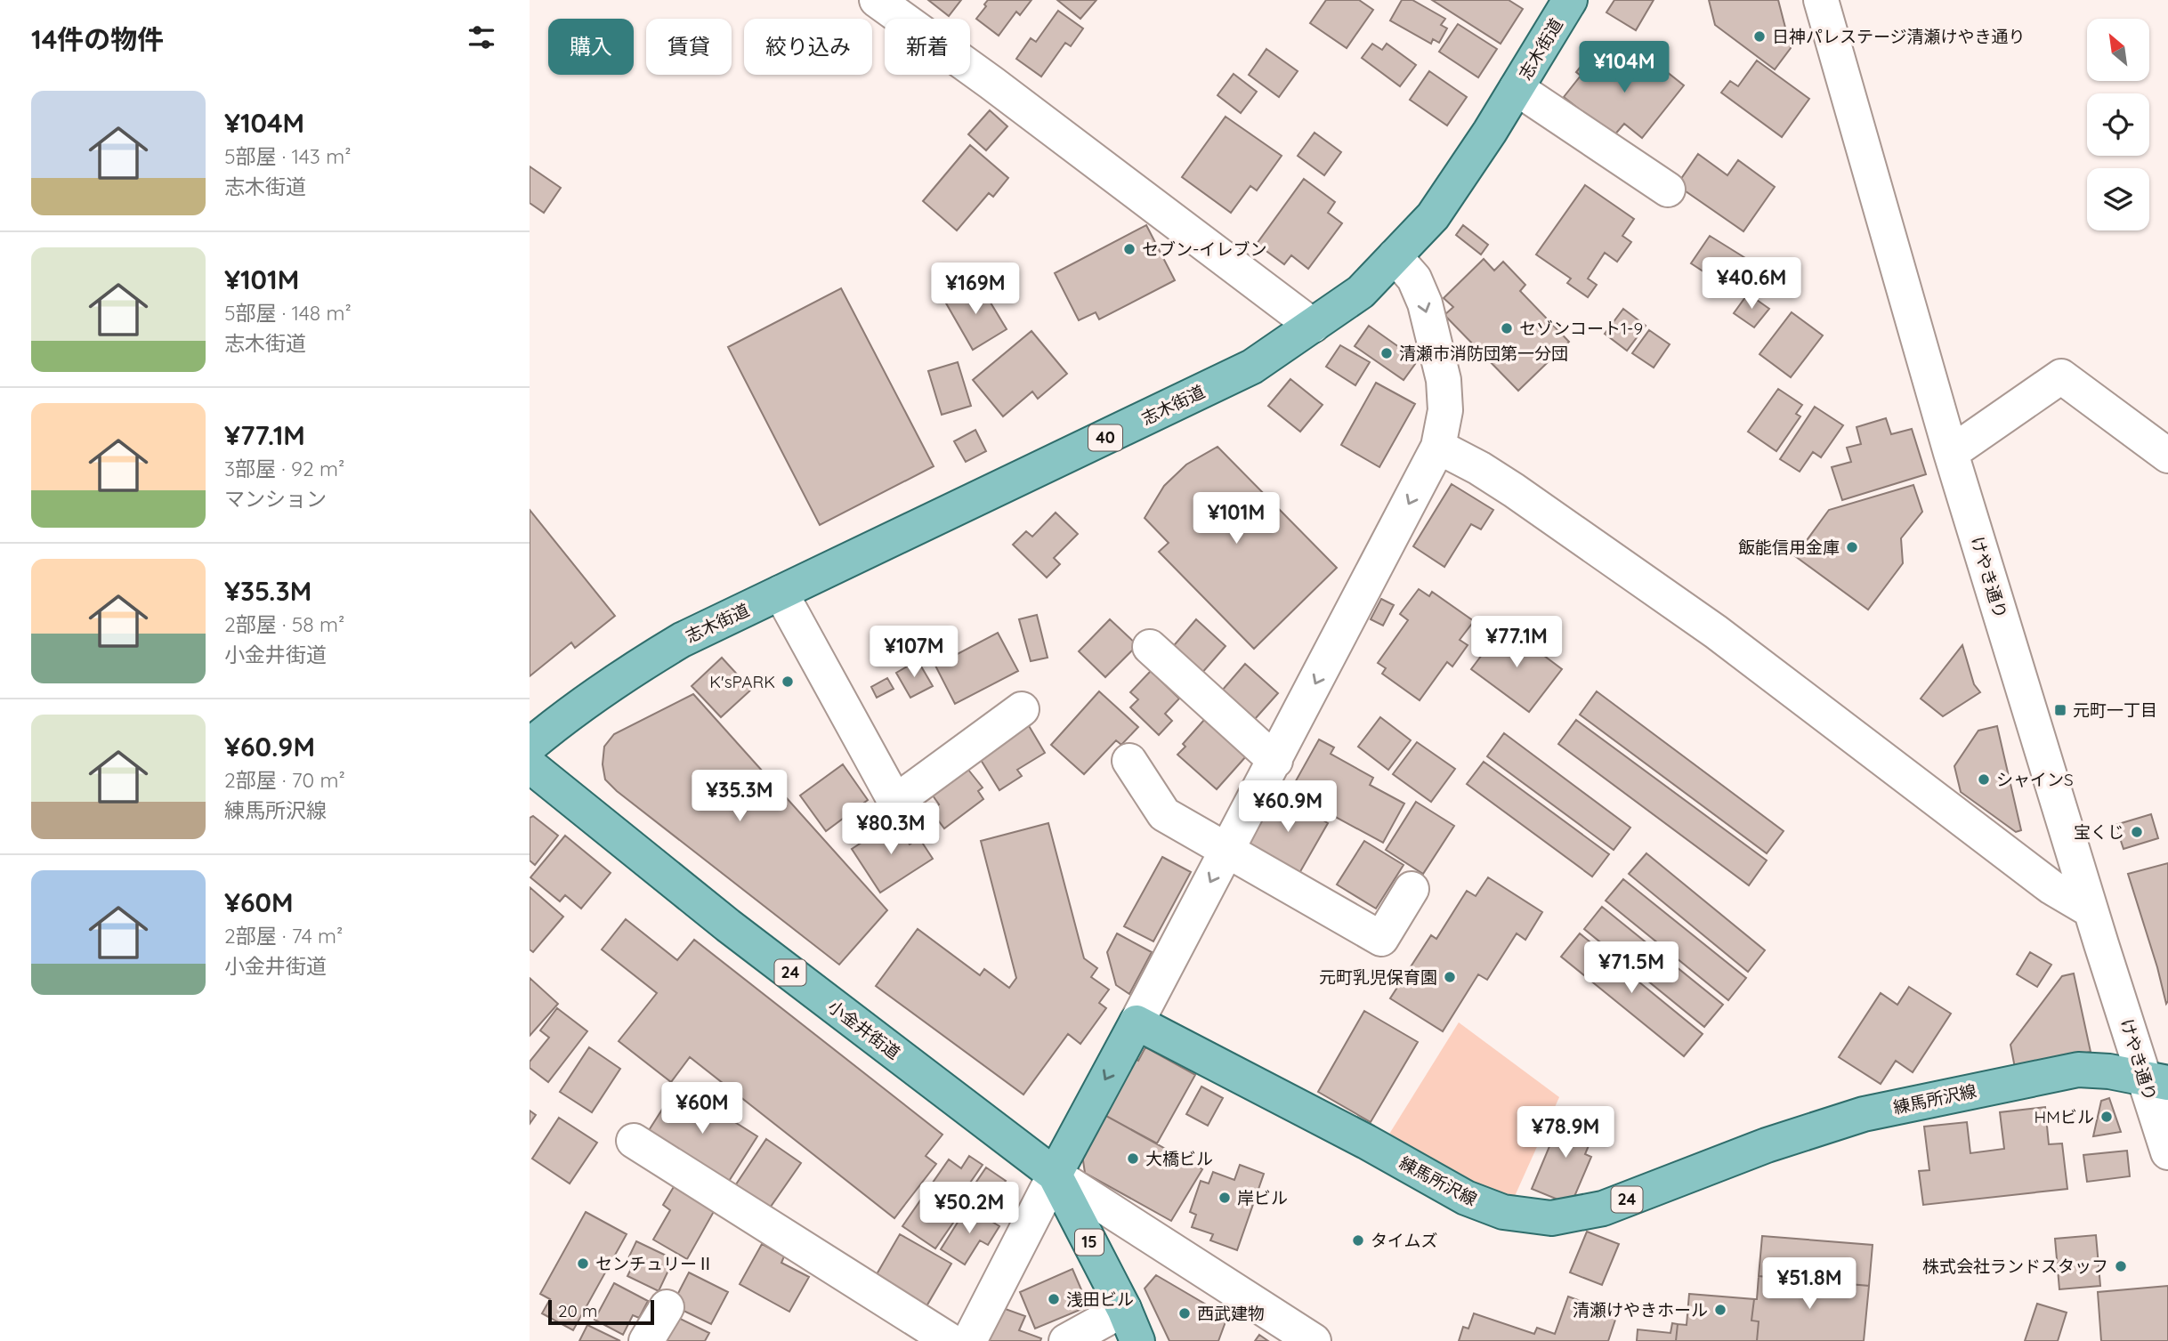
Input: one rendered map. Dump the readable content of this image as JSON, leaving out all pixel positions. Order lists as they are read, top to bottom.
{
  "streets": {
    "main road": [
      "志木街道",
      "40",
      "24",
      "小金井街道",
      "練馬所沢線",
      "15"
    ],
    "street": ["けやき通り"]
  },
  "crossings": [
    ["けやき通り", "練馬所沢線"]
  ],
  "places": {
    "other": [
      "日神パレステージ清瀬けやき通り",
      "セブン-イレブン",
      "セゾンコート1-9",
      "清瀬市消防団第一分団",
      "飯能信用金庫",
      "K'sPARK",
      "シャインS",
      "宝くじ",
      "元町乳児保育園",
      "HMビル",
      "大橋ビル",
      "岸ビル",
      "タイムズ",
      "センチュリーⅡ",
      "株式会社ランドスタッフ",
      "浅田ビル",
      "清瀬けやきホール",
      "西武建物"
    ],
    "transit": ["元町一丁目"]
  },
  "scale_bar": "20 m",
  "north": "top left",
  "page": {
    "heading": "14件の物件",
    "chip": [
      "購入",
      "賃貸",
      "絞り込み",
      "新着"
    ],
    "price": [
      "¥104M",
      "¥40.6M",
      "¥169M",
      "¥101M",
      "¥77.1M",
      "¥107M",
      "¥35.3M",
      "¥60.9M",
      "¥80.3M",
      "¥71.5M",
      "¥60M",
      "¥78.9M",
      "¥50.2M",
      "¥51.8M"
    ],
    "list": [
      {
        "name": "¥104M",
        "note": "5部屋 · 143 m² · 志木街道"
      },
      {
        "name": "¥101M",
        "note": "5部屋 · 148 m² · 志木街道"
      },
      {
        "name": "¥77.1M",
        "note": "3部屋 · 92 m² · マンション"
      },
      {
        "name": "¥35.3M",
        "note": "2部屋 · 58 m² · 小金井街道"
      },
      {
        "name": "¥60.9M",
        "note": "2部屋 · 70 m² · 練馬所沢線"
      },
      {
        "name": "¥60M",
        "note": "2部屋 · 74 m² · 小金井街道"
      }
    ],
    "scale": "20 m"
  }
}
